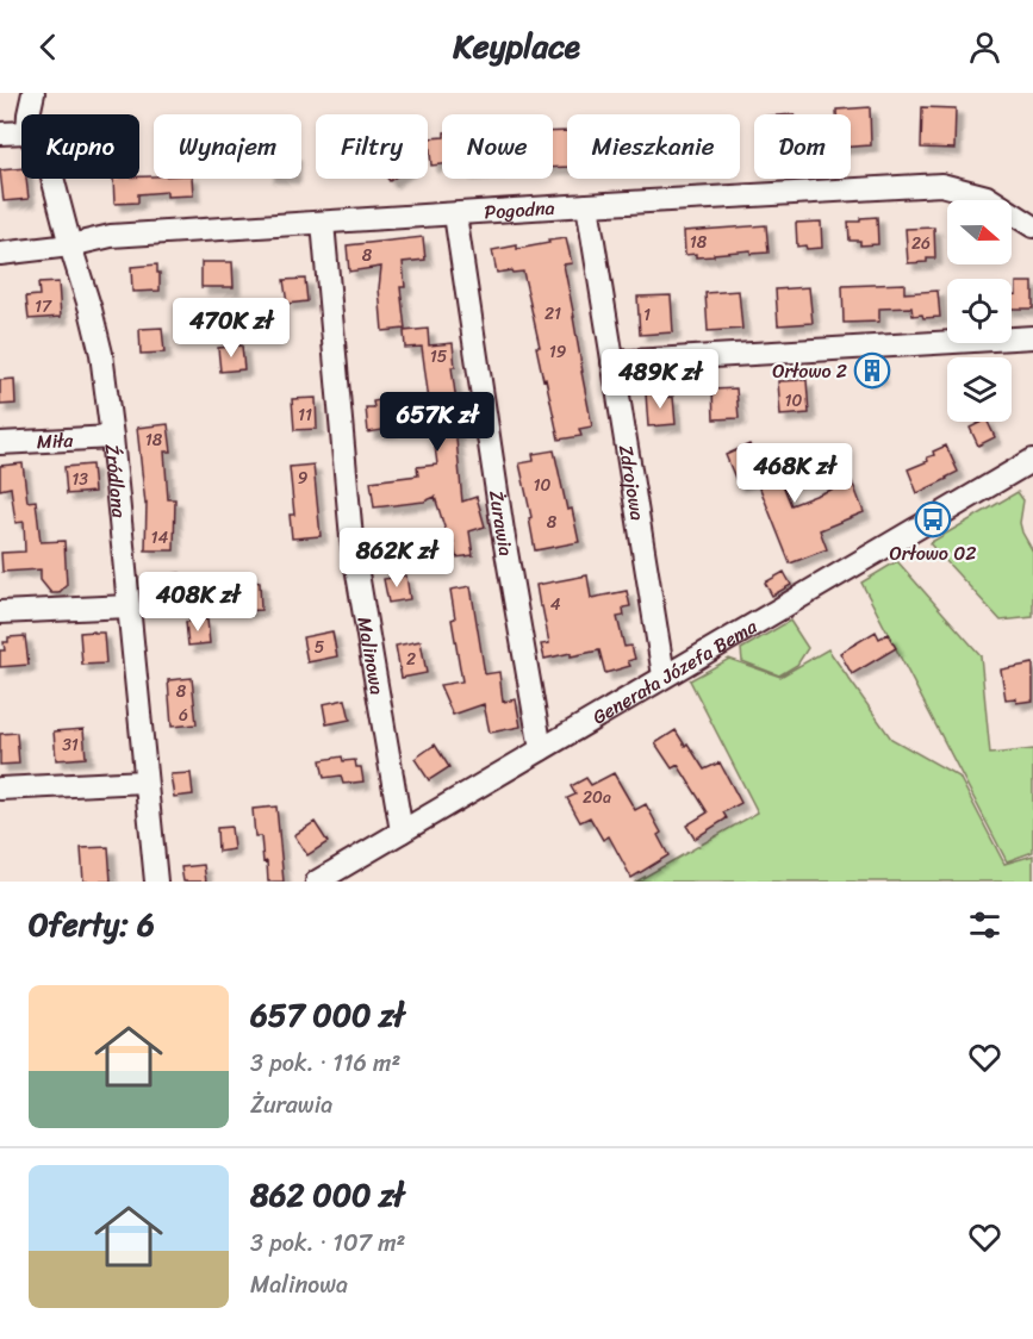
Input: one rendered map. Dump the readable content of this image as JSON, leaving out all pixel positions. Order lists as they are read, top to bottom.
{
  "streets": {
    "street": [
      "Pogodna",
      "Miła",
      "Źródlana",
      "Zdrojowa",
      "Żurawia",
      "Malinowa",
      "Generała Józefa Bema"
    ]
  },
  "crossings": [
    ["Pogodna", "Źródlana"],
    ["Pogodna", "Zdrojowa"],
    ["Pogodna", "Żurawia"],
    ["Pogodna", "Malinowa"],
    ["Miła", "Źródlana"],
    ["Zdrojowa", "Generała Józefa Bema"],
    ["Żurawia", "Generała Józefa Bema"],
    ["Malinowa", "Generała Józefa Bema"]
  ],
  "places": {
    "building": ["Orłowo 2"],
    "bus stop": ["Orłowo 02"]
  },
  "house_numbers": [
    "18",
    "26",
    "8",
    "17",
    "21",
    "1",
    "19",
    "15",
    "10",
    "11",
    "18",
    "9",
    "13",
    "10",
    "8",
    "14",
    "4",
    "5",
    "2",
    "8",
    "6",
    "31",
    "20a"
  ],
  "north": "right",
  "page": {
    "header": "Keyplace",
    "chip": [
      "Kupno",
      "Wynajem",
      "Filtry",
      "Nowe",
      "Mieszkanie",
      "Dom"
    ],
    "price": [
      "470K zł",
      "489K zł",
      "657K zł",
      "468K zł",
      "862K zł",
      "408K zł"
    ],
    "heading": "Oferty: 6",
    "list": [
      {
        "name": "657 000 zł",
        "note": "3 pok. · 116 m² · Żurawia"
      },
      {
        "name": "862 000 zł",
        "note": "3 pok. · 107 m² · Malinowa"
      }
    ]
  }
}
